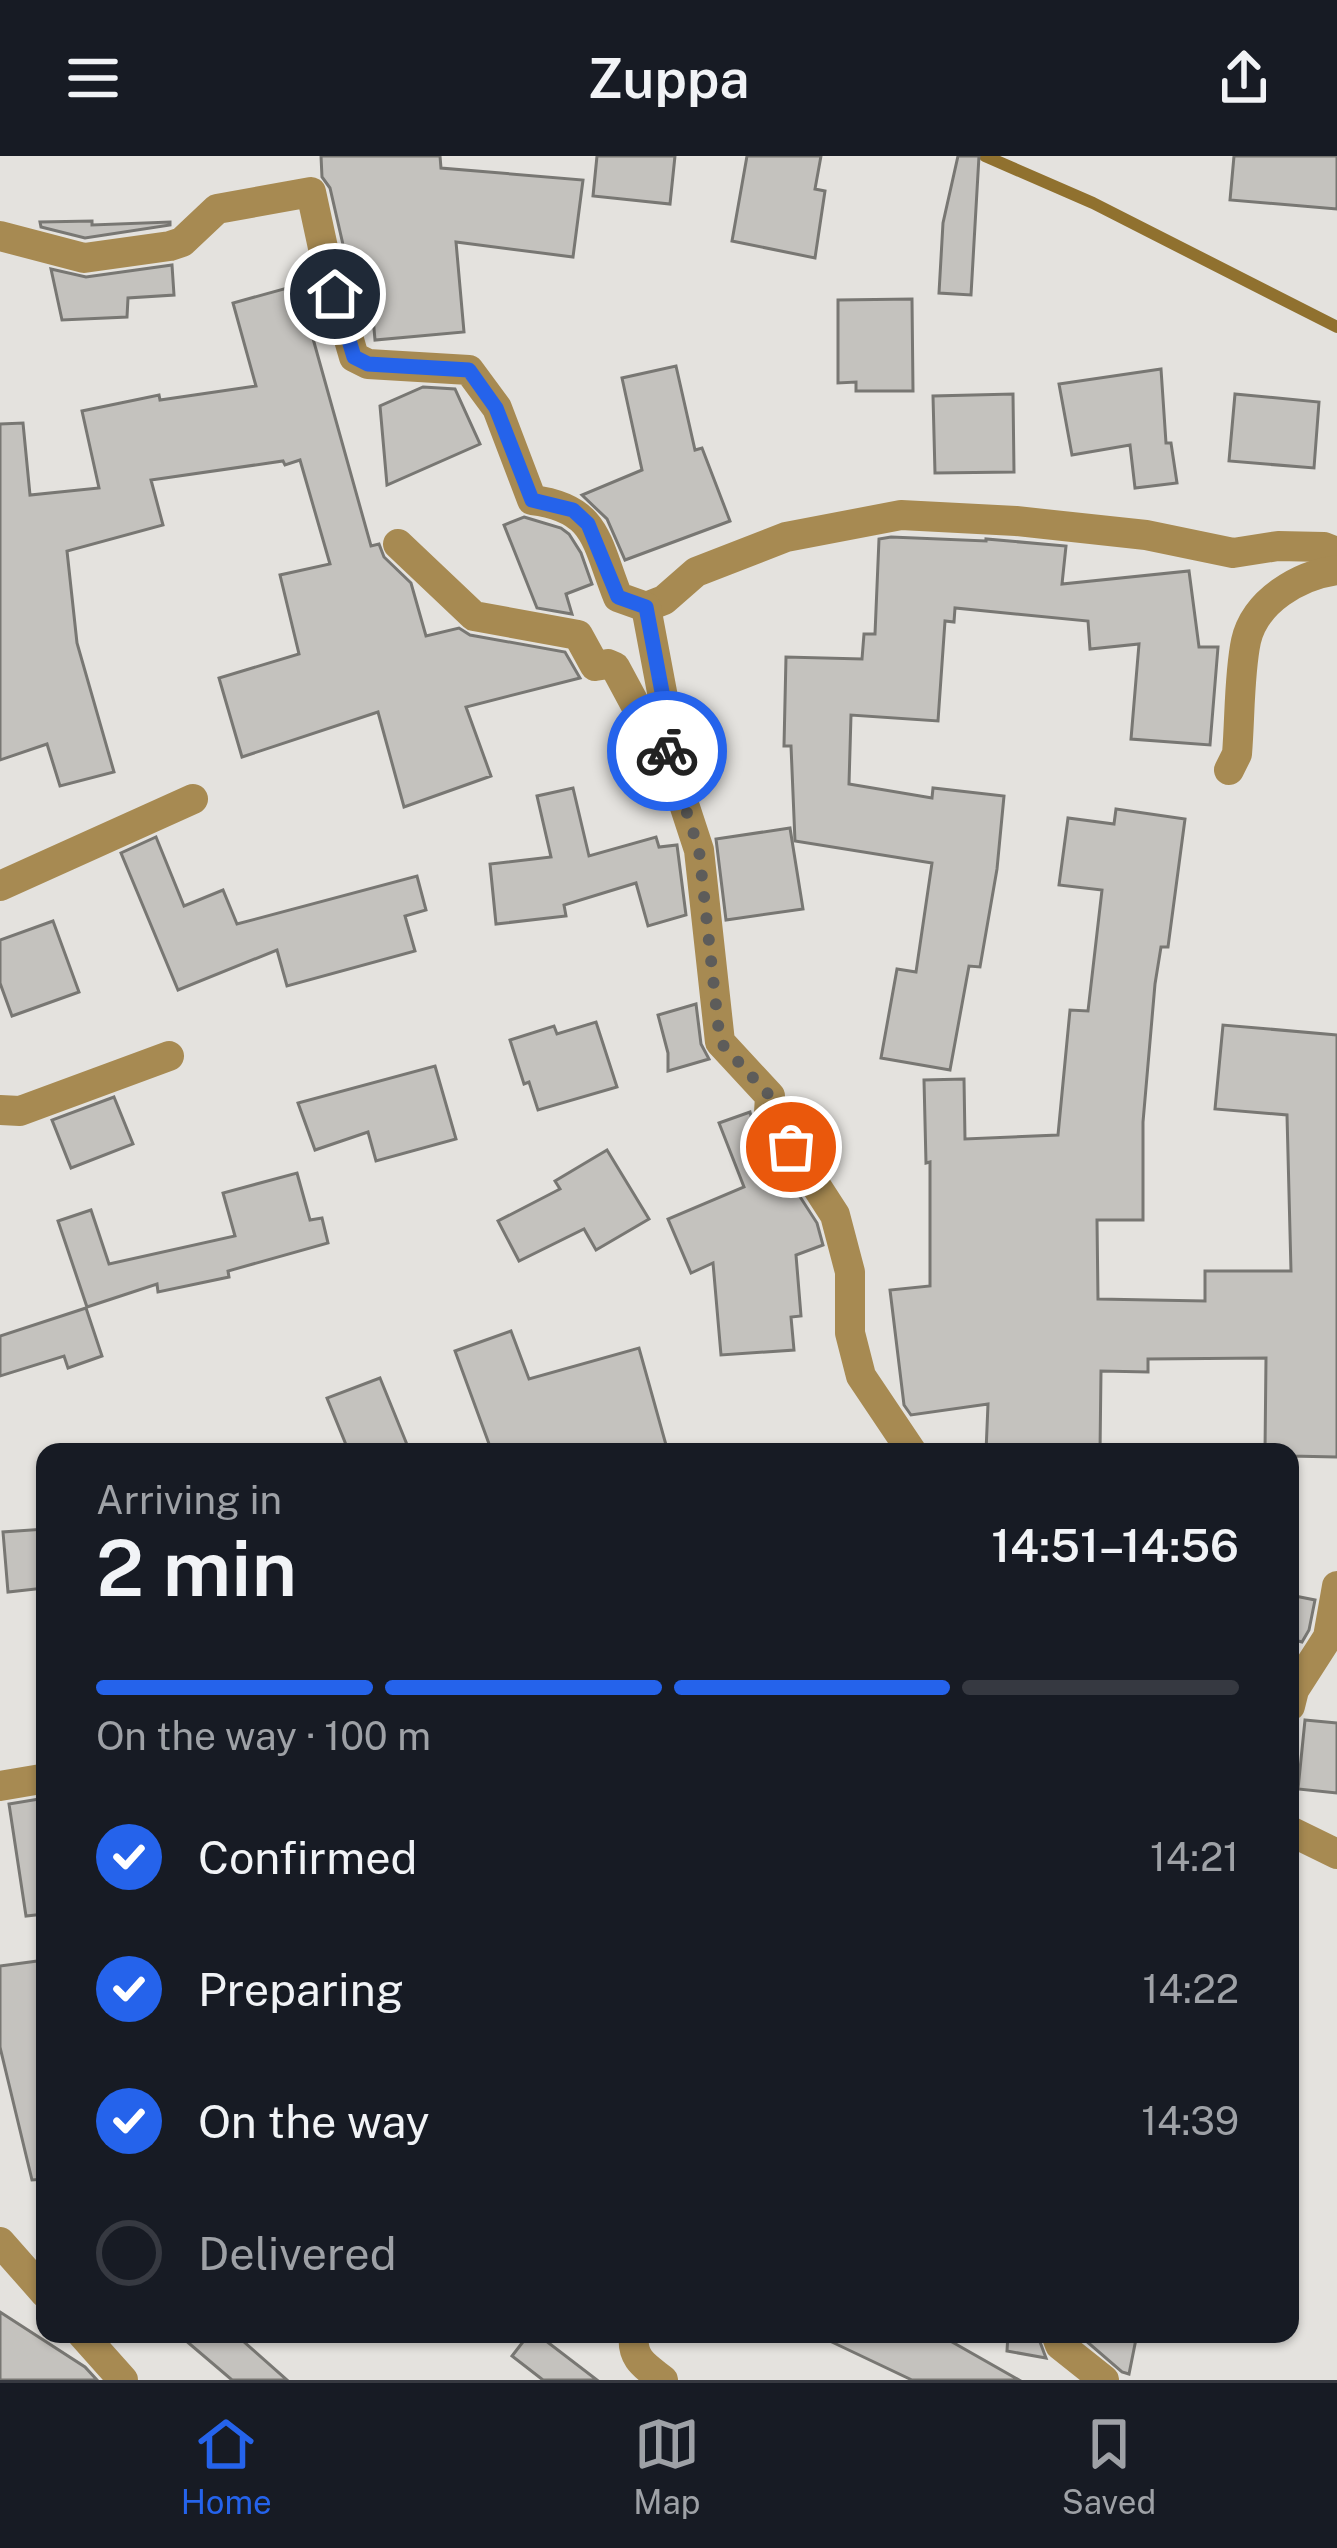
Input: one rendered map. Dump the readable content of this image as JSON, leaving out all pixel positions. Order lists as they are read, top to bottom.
{
  "page": {
    "header": "Zuppa",
    "heading": ["2 min", "Arriving in", "14:51–14:56"],
    "bar": "On the way · 100 m",
    "list": [
      ["Confirmed", "14:21"],
      ["Preparing", "14:22"],
      ["On the way", "14:39"],
      "Delivered"
    ],
    "tabs": ["Home", "Map", "Saved"]
  }
}
